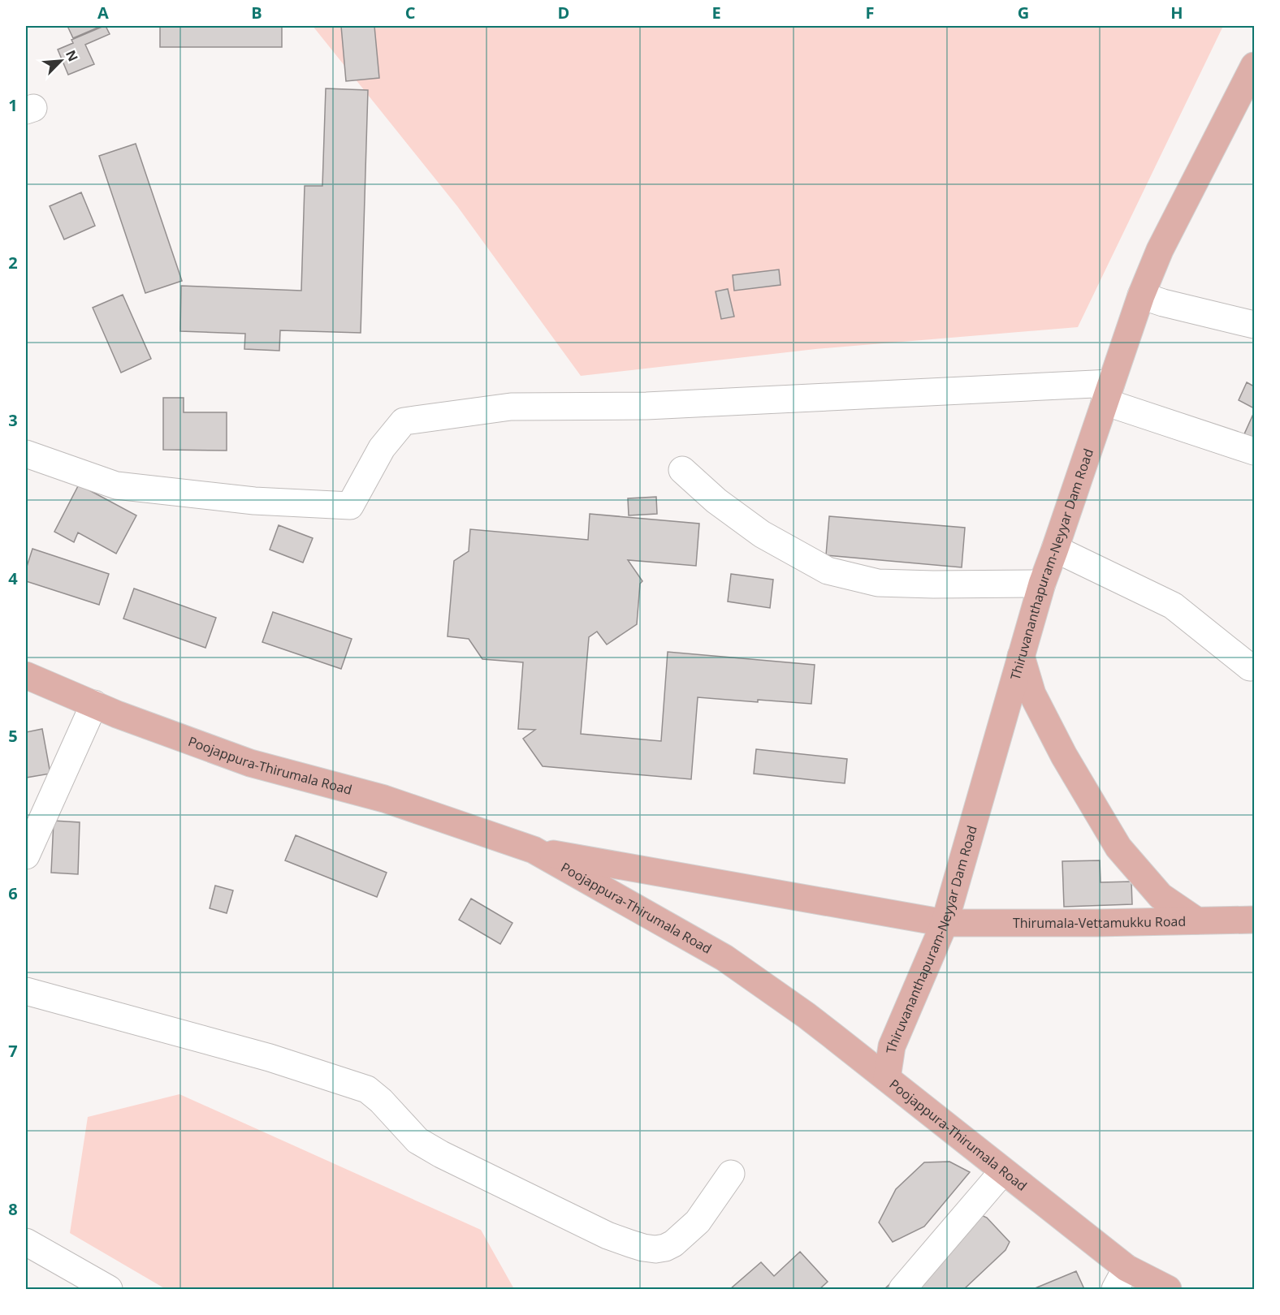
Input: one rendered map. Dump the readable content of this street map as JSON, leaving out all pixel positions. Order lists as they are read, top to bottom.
{
  "streets": {
    "main road": ["Thiruvananthapuram-Neyyar Dam Road", "Poojappura-Thirumala Road", "Thirumala-Vettamukku Road"]
  },
  "crossings": [
    ["Thiruvananthapuram-Neyyar Dam Road", "Poojappura-Thirumala Road"],
    ["Thiruvananthapuram-Neyyar Dam Road", "Thirumala-Vettamukku Road"],
    ["Poojappura-Thirumala Road", "Thirumala-Vettamukku Road"]
  ],
  "north": "top right",
  "grid": {
    "columns": [
      "A",
      "B",
      "C",
      "D",
      "E",
      "F",
      "G",
      "H"
    ],
    "rows": [
      "1",
      "2",
      "3",
      "4",
      "5",
      "6",
      "7",
      "8"
    ]
  }
}
